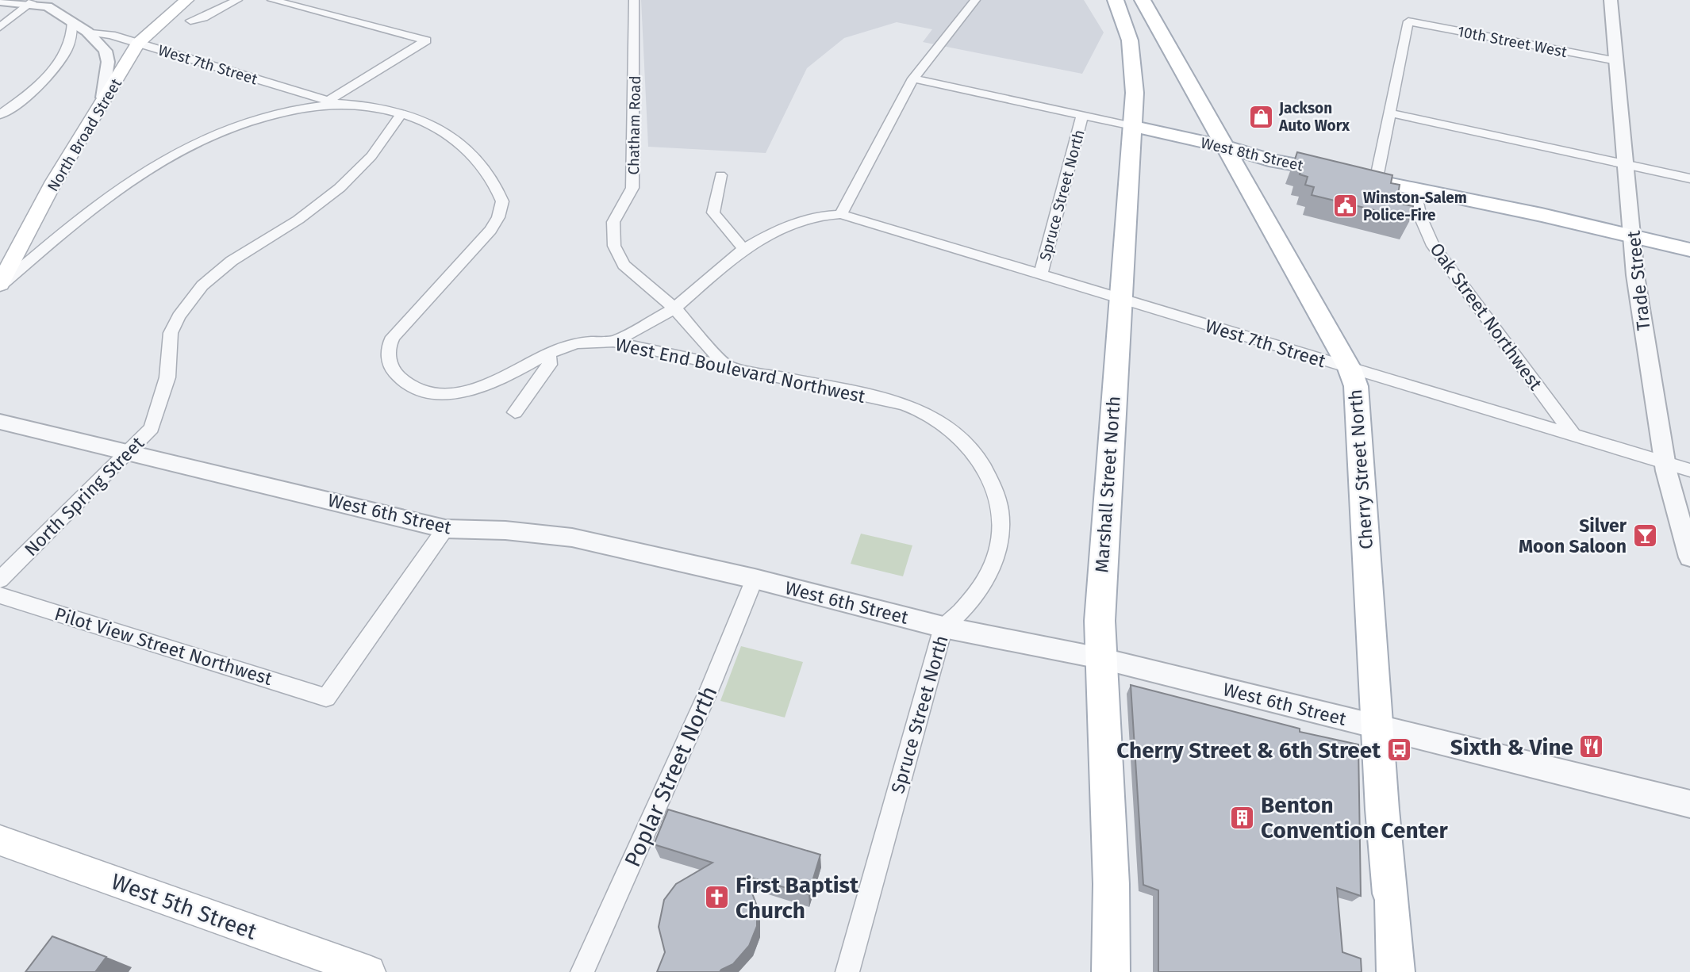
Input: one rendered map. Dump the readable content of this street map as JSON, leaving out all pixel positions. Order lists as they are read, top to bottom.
{
  "streets": {
    "main road": [
      "North Broad Street",
      "West 8th Street",
      "Cherry Street North",
      "Marshall Street North",
      "West 5th Street"
    ],
    "street": [
      "10th Street West",
      "West 7th Street",
      "Chatham Road",
      "Spruce Street North",
      "Trade Street",
      "Oak Street Northwest",
      "West End Boulevard Northwest",
      "North Spring Street",
      "West 6th Street",
      "Pilot View Street Northwest",
      "Poplar Street North"
    ]
  },
  "crossings": [
    ["10th Street West", "Trade Street"],
    ["West 7th Street", "North Broad Street"],
    ["West 7th Street", "Spruce Street North"],
    ["West 7th Street", "Trade Street"],
    ["West 7th Street", "Oak Street Northwest"],
    ["West 7th Street", "West End Boulevard Northwest"],
    ["West 7th Street", "Cherry Street North"],
    ["West 7th Street", "Marshall Street North"],
    ["Chatham Road", "West End Boulevard Northwest"],
    ["North Broad Street", "West End Boulevard Northwest"],
    ["West 8th Street", "Spruce Street North"],
    ["West 8th Street", "Trade Street"],
    ["West 8th Street", "Oak Street Northwest"],
    ["West 8th Street", "Cherry Street North"],
    ["West 8th Street", "Marshall Street North"],
    ["Spruce Street North", "West End Boulevard Northwest"],
    ["Spruce Street North", "West 6th Street"],
    ["West End Boulevard Northwest", "North Spring Street"],
    ["Cherry Street North", "West 6th Street"],
    ["Marshall Street North", "West 6th Street"],
    ["North Spring Street", "West 6th Street"],
    ["West 6th Street", "Pilot View Street Northwest"],
    ["West 6th Street", "Poplar Street North"]
  ],
  "places": {
    "shop": ["Jackson Auto Worx"],
    "public building": ["Winston-Salem Police-Fire"],
    "bar": ["Silver Moon Saloon"],
    "restaurant": ["Sixth & Vine"],
    "bus stop": ["Cherry Street & 6th Street"],
    "building": ["Benton Convention Center"],
    "church": ["First Baptist Church"]
  }
}
